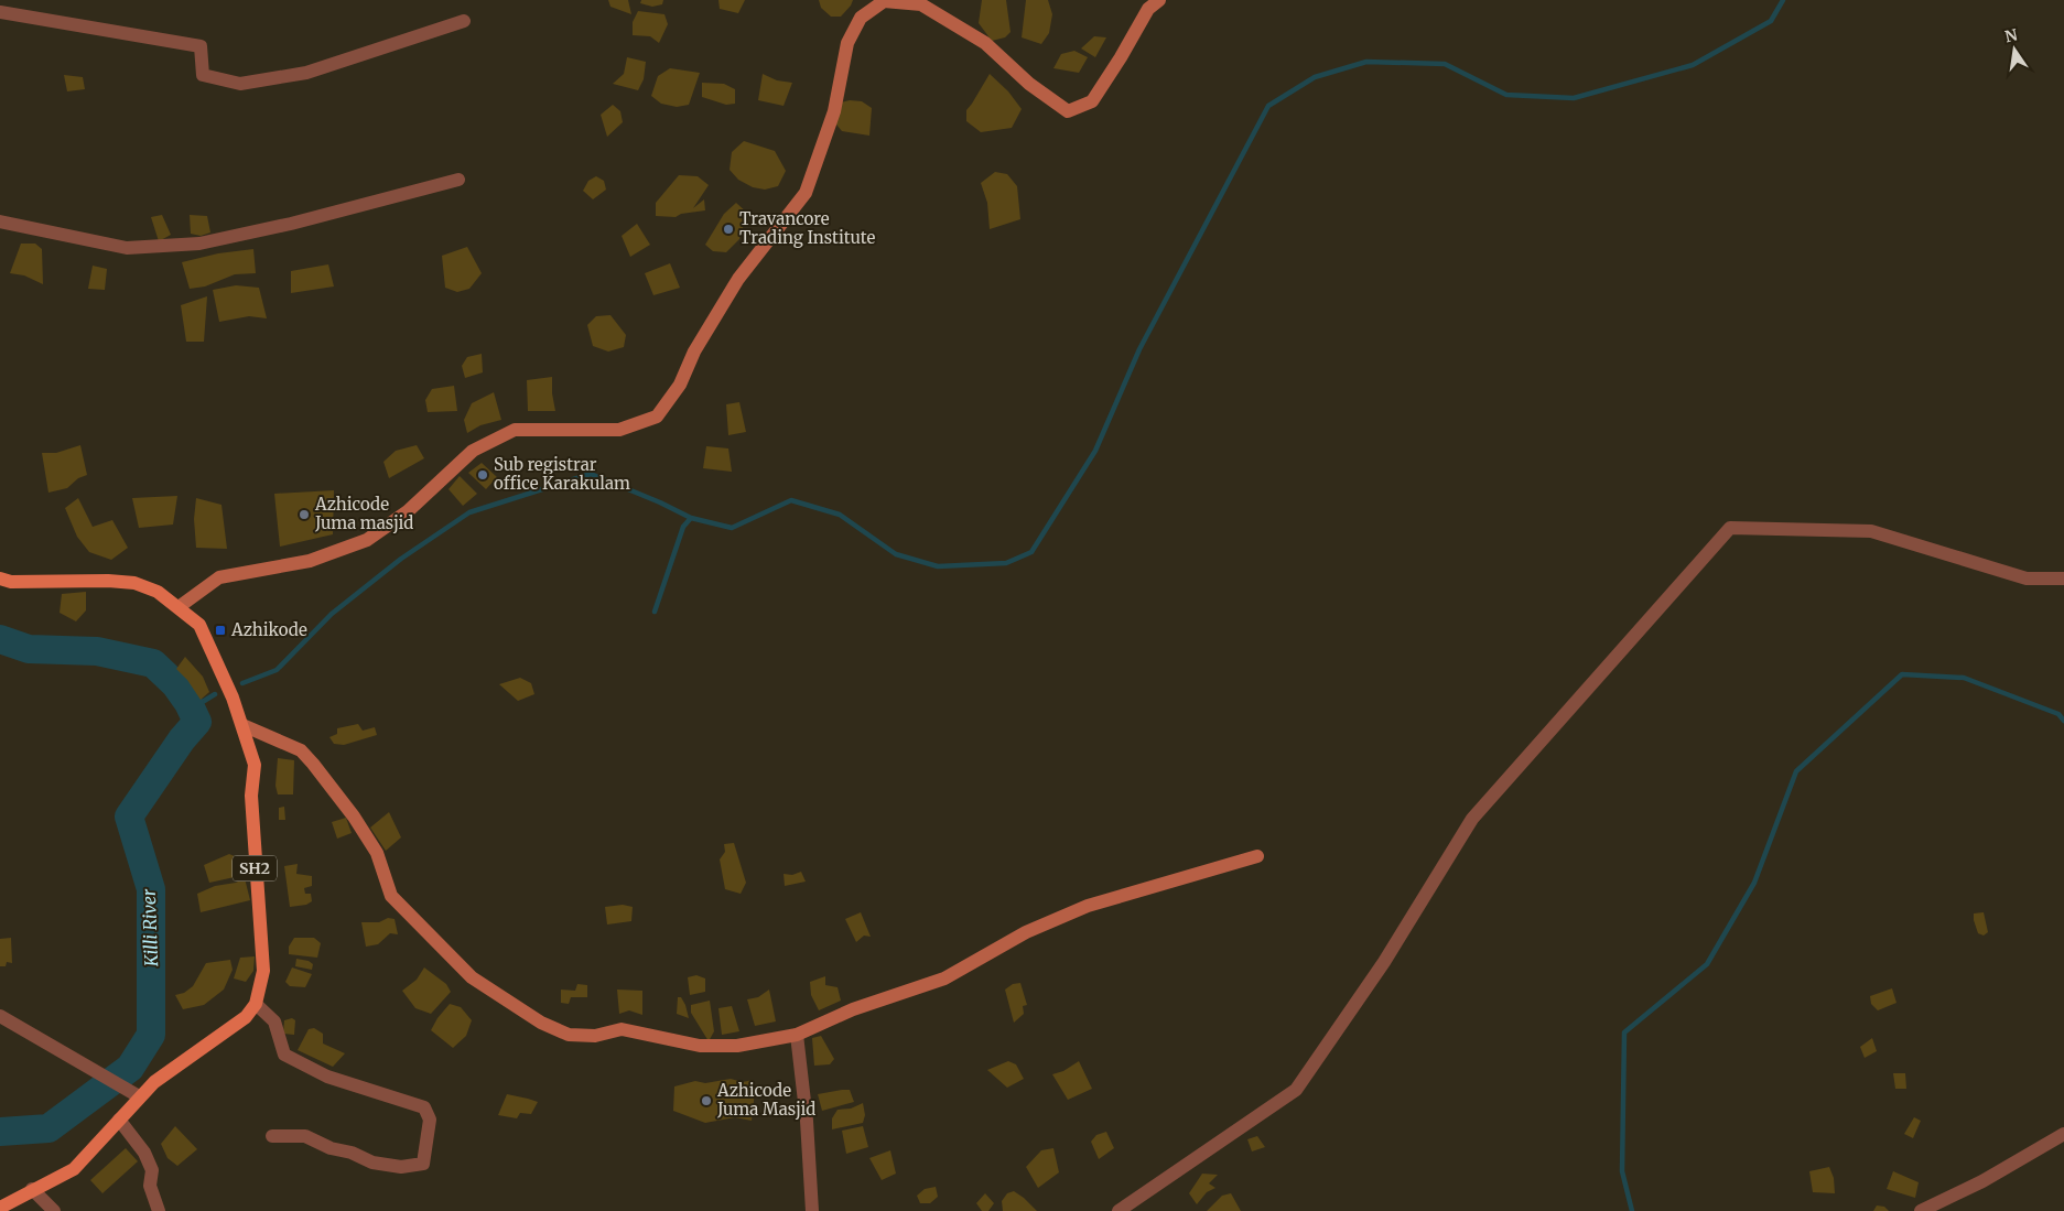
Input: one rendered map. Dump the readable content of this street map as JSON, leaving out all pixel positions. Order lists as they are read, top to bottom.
{
  "streets": {
    "main road": ["SH2"]
  },
  "water": ["Killi River"],
  "places": {
    "other": [
      "Travancore Trading Institute",
      "Sub registrar office Karakulam",
      "Azhicode Juma masjid",
      "Azhicode Juma Masjid"
    ],
    "transit": ["Azhikode"]
  },
  "north": "top"
}
